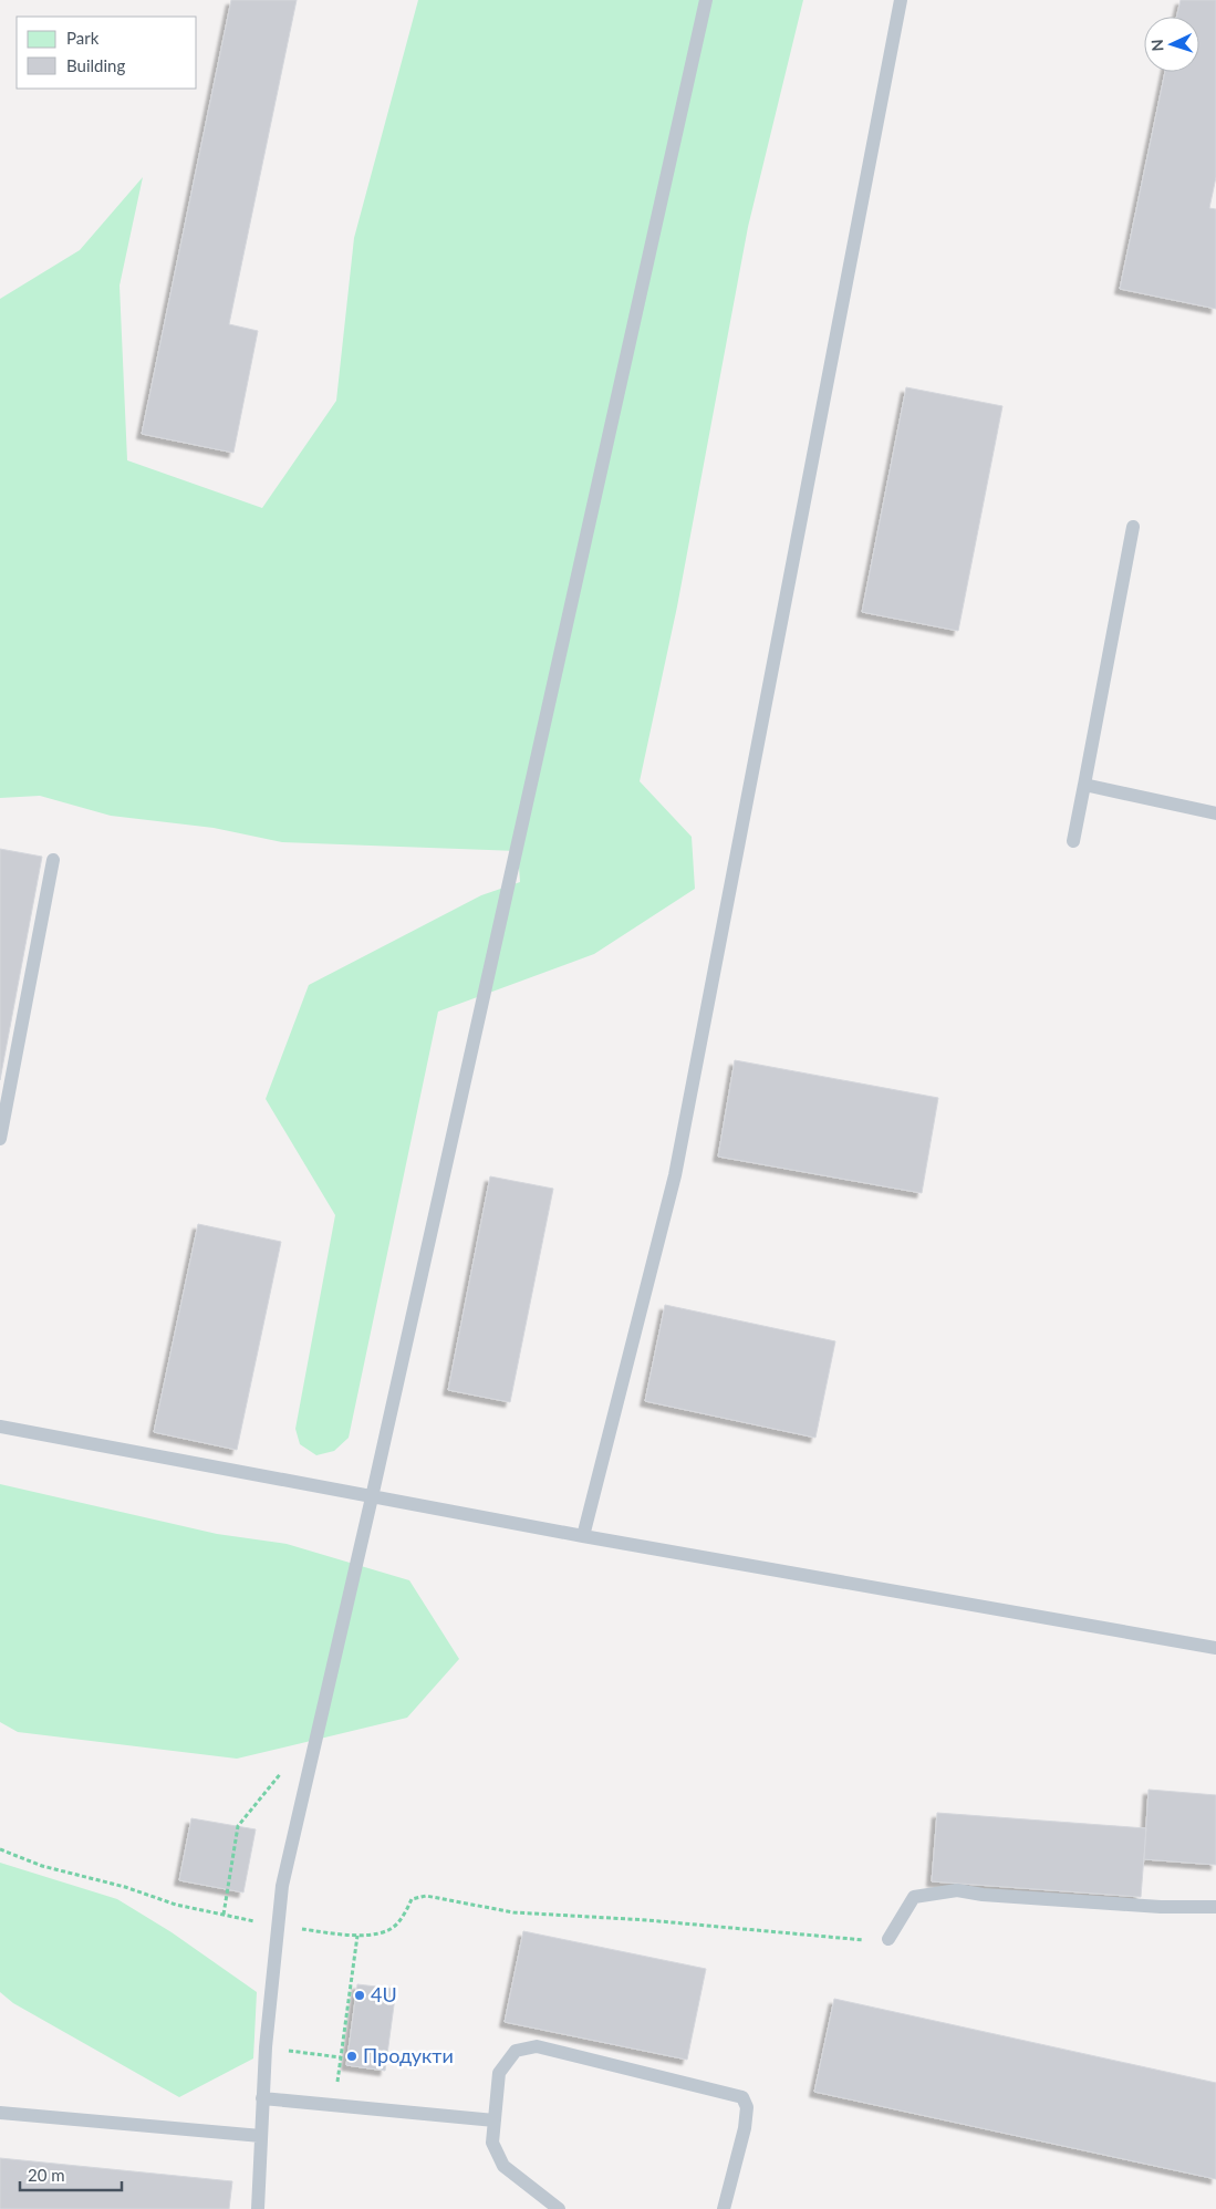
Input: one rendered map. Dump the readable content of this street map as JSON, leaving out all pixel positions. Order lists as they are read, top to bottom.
{
  "places": ["4U", "Продукти"],
  "legend": ["Park", "Building"],
  "scale_bar": "20 m",
  "north": "left"
}
